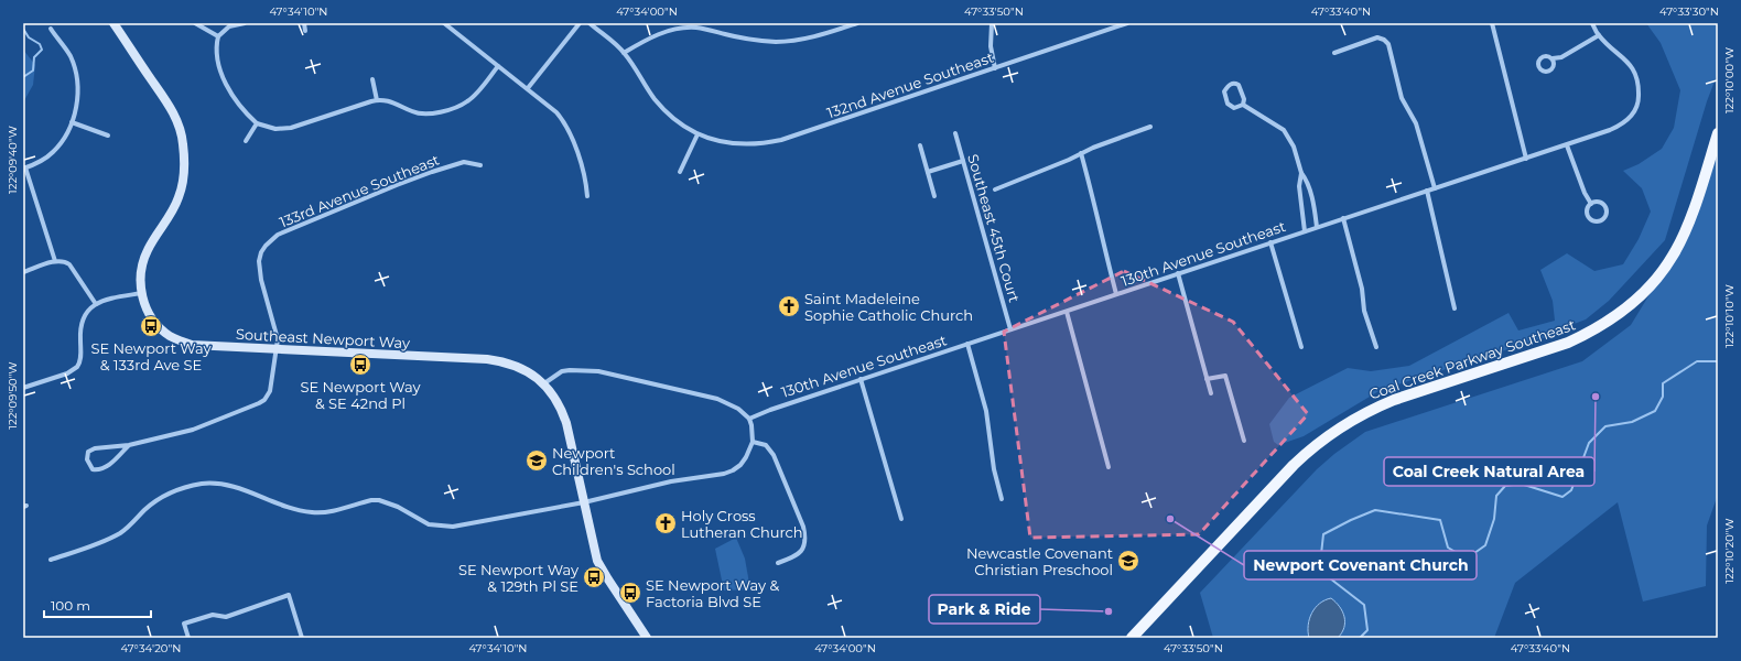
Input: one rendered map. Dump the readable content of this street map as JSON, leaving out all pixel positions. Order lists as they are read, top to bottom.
{
  "streets": {
    "main road": ["Southeast Newport Way", "Coal Creek Parkway Southeast"],
    "street": [
      "132nd Avenue Southeast",
      "133rd Avenue Southeast",
      "Southeast 45th Court",
      "130th Avenue Southeast"
    ]
  },
  "crossings": [
    ["133rd Avenue Southeast", "Southeast Newport Way"],
    ["Southeast 45th Court", "130th Avenue Southeast"]
  ],
  "places": {
    "church": ["Saint Madeleine Sophie Catholic Church", "Holy Cross Lutheran Church"],
    "bus stop": [
      "SE Newport Way & 133rd Ave SE",
      "SE Newport Way & SE 42nd Pl",
      "SE Newport Way & 129th Pl SE",
      "SE Newport Way & Factoria Blvd SE"
    ],
    "other": ["Coal Creek Natural Area", "Newport Covenant Church", "Park & Ride"],
    "school or university": ["Newport Children's School", "Newcastle Covenant Christian Preschool"]
  },
  "scale_bar": "100 m",
  "coordinates": [
    "47°34'10\"N",
    "47°34'00\"N",
    "47°33'50\"N",
    "47°33'40\"N",
    "47°33'30\"N",
    "122°10'00\"W",
    "122°09'40\"W",
    "122°10'10\"W",
    "122°09'50\"W",
    "122°10'20\"W",
    "47°34'20\"N"
  ]
}
